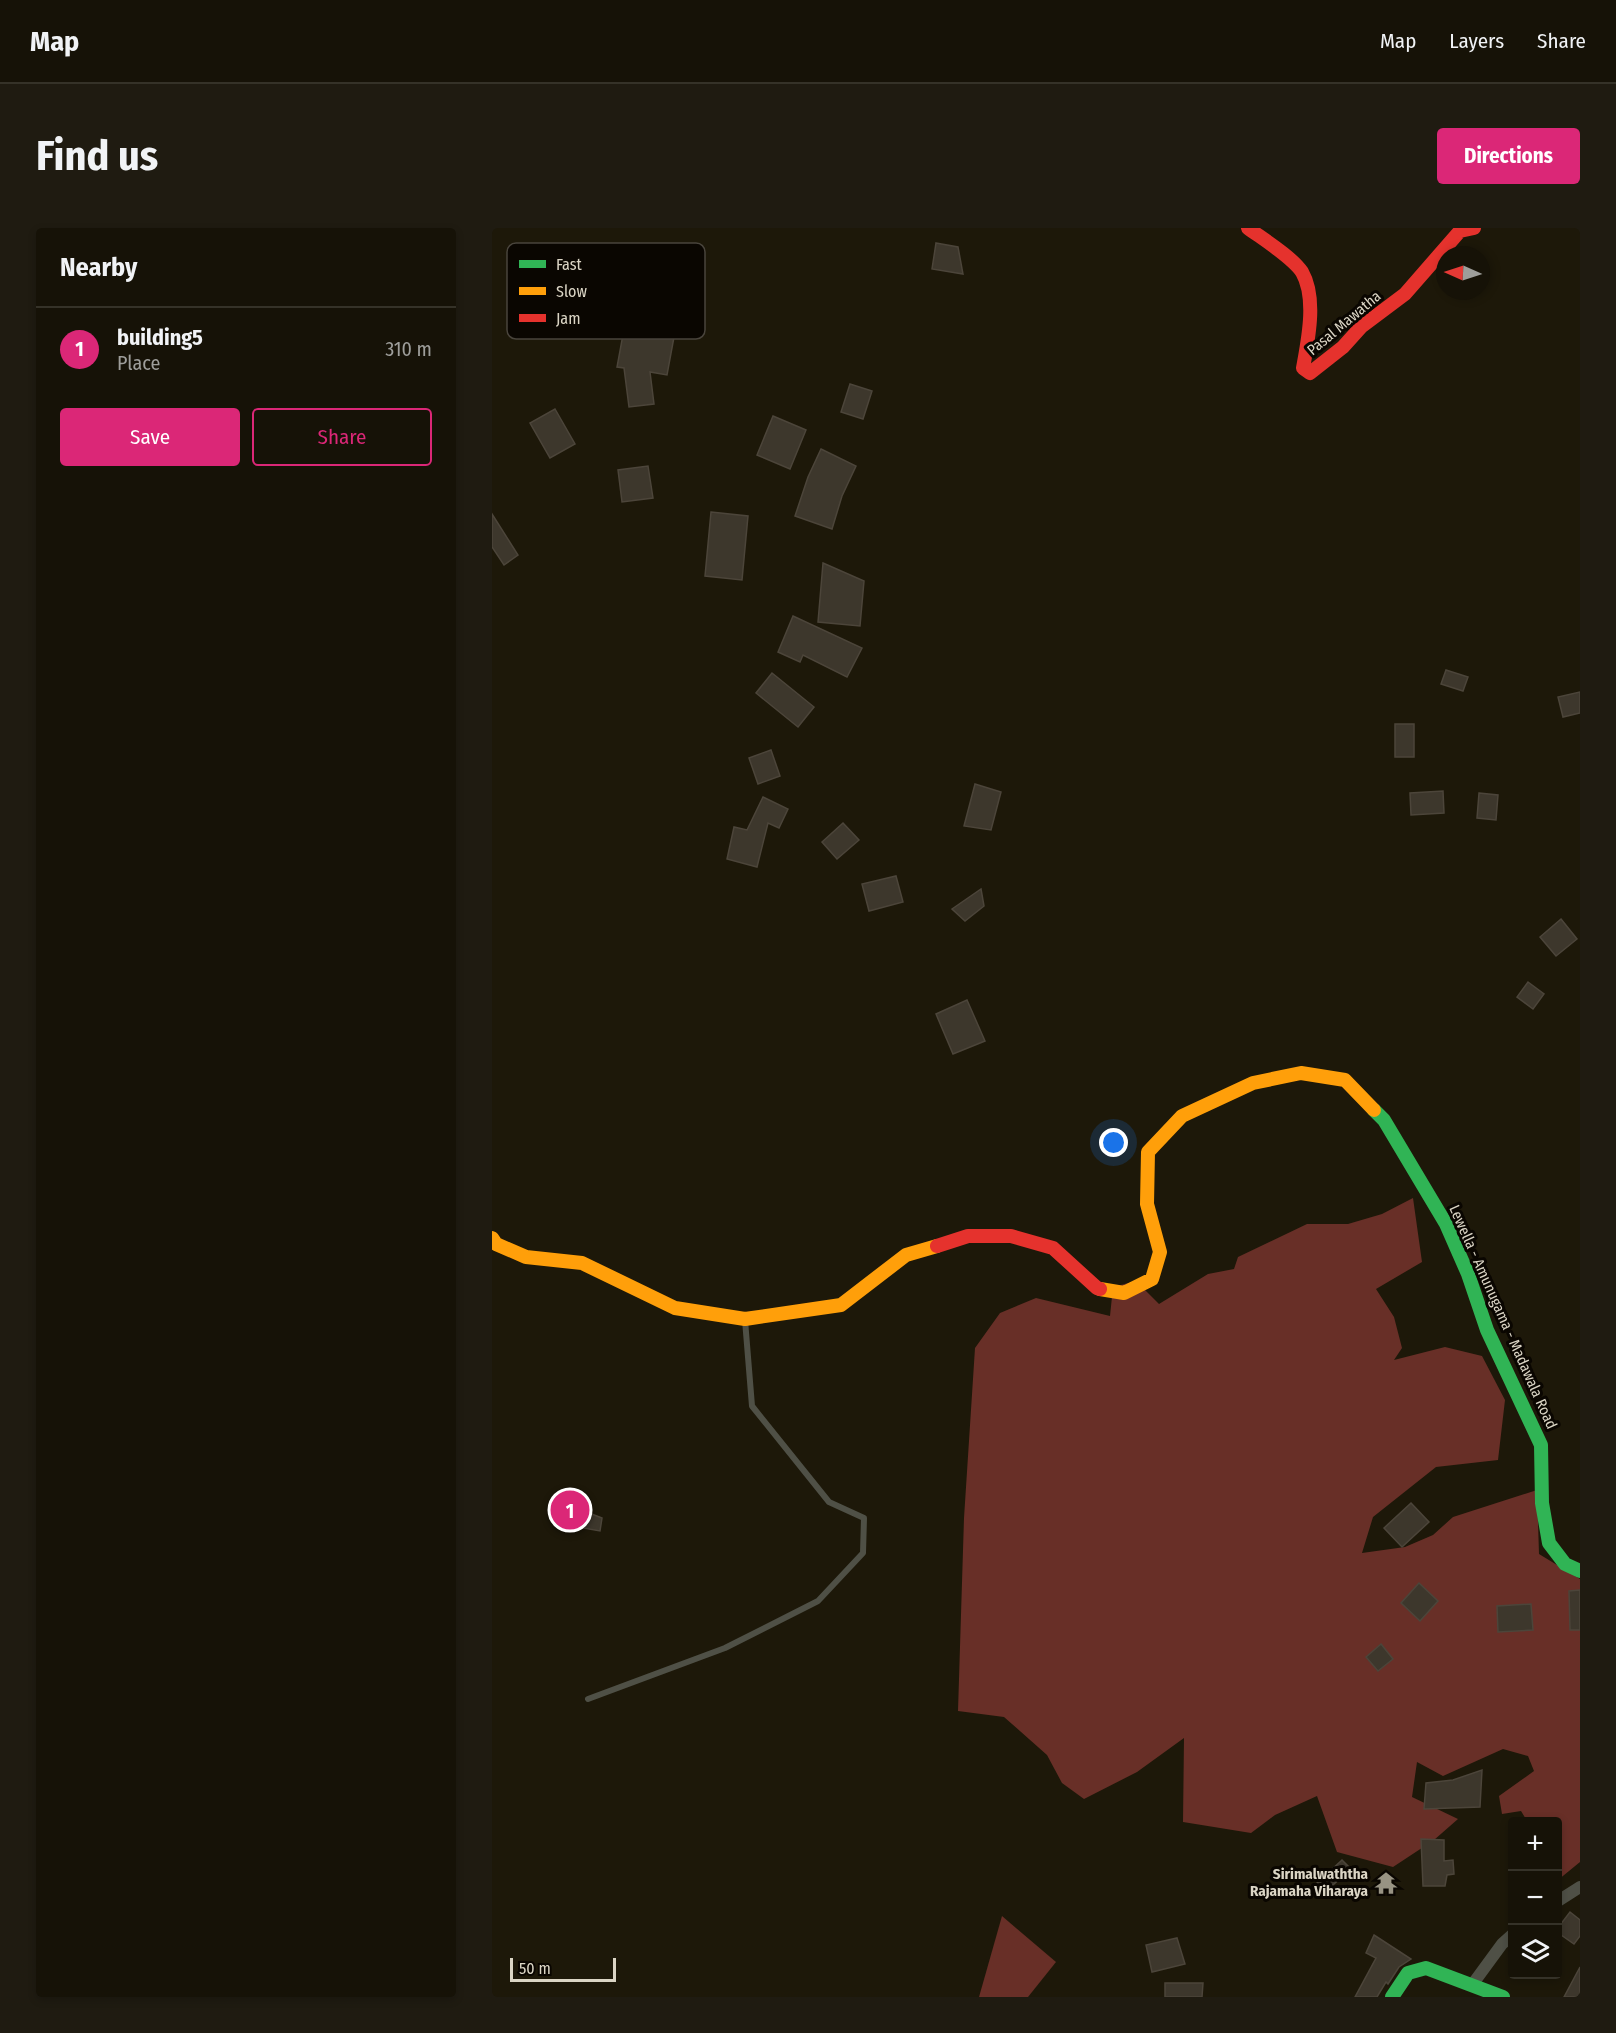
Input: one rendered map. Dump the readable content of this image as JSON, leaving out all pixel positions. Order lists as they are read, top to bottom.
{
  "streets": {
    "main road": ["Pasal Mawatha", "Lewella - Amunugama - Madawala Road"]
  },
  "places": {
    "temple": ["Sirimalwaththa Rajamaha Viharaya"]
  },
  "legend": ["Fast", "Slow", "Jam"],
  "scale_bar": "50 m",
  "north": "left",
  "page": {
    "header": "Map",
    "nav": ["Map", "Layers", "Share"],
    "buttons": [
      "Directions",
      ["Save", "Share"]
    ],
    "title": "Find us",
    "heading": "Nearby",
    "list": [
      {
        "mark": "1",
        "name": "building5",
        "note": "Place",
        "value": "310 m"
      }
    ],
    "pins": "1",
    "map_buttons": ["+", "−"],
    "scale": "50 m"
  }
}
